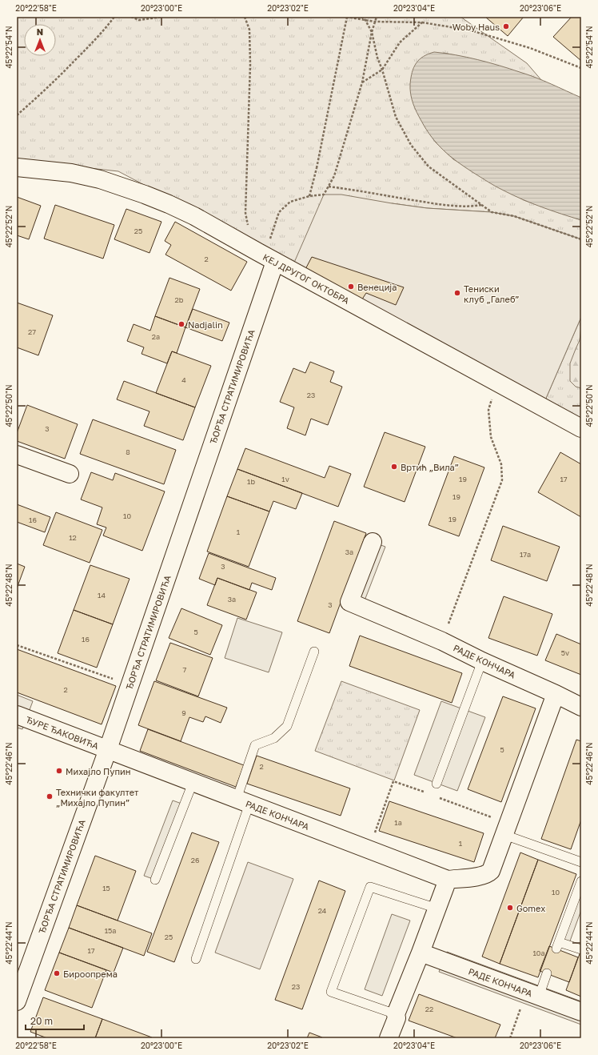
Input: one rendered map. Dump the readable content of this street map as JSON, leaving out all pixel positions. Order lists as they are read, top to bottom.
{
  "streets": {
    "street": [
      "КЕЈ ДРУГОГ ОКТОБРА",
      "ЂОРЂА СТРАТИМИРОВИЋА",
      "РАДЕ КОНЧАРА",
      "ЂУРЕ ЂАКОВИЋА"
    ]
  },
  "crossings": [
    ["КЕЈ ДРУГОГ ОКТОБРА", "ЂОРЂА СТРАТИМИРОВИЋА"],
    ["ЂОРЂА СТРАТИМИРОВИЋА", "РАДЕ КОНЧАРА"],
    ["ЂОРЂА СТРАТИМИРОВИЋА", "ЂУРЕ ЂАКОВИЋА"],
    ["РАДЕ КОНЧАРА", "ЂУРЕ ЂАКОВИЋА"]
  ],
  "places": [
    "Woby Haus",
    "Венеција",
    "Тениски клуб „Галеб”",
    "Nadjalin",
    "Вртић „Вила”",
    "Михајло Пупин",
    "Технички факултет „Михајло Пупин”",
    "Gomex",
    "Бироопрема"
  ],
  "house_numbers": [
    "25",
    "2",
    "2b",
    "27",
    "2a",
    "4",
    "23",
    "3",
    "8",
    "1v",
    "19",
    "17",
    "1b",
    "19",
    "10",
    "19",
    "16",
    "1",
    "12",
    "3a",
    "17a",
    "3",
    "14",
    "3a",
    "3",
    "5",
    "16",
    "5v",
    "7",
    "2",
    "9",
    "5",
    "2",
    "1a",
    "1",
    "26",
    "15",
    "10",
    "24",
    "15a",
    "25",
    "17",
    "10a",
    "23",
    "22"
  ],
  "scale_bar": "20 m",
  "north": "top",
  "coordinates": [
    "20°22'58\"E",
    "20°23'00\"E",
    "20°23'02\"E",
    "20°23'04\"E",
    "20°23'06\"E",
    "45°22'54\"N",
    "45°22'52\"N",
    "45°22'50\"N",
    "45°22'48\"N",
    "45°22'46\"N",
    "45°22'44\"N"
  ]
}
